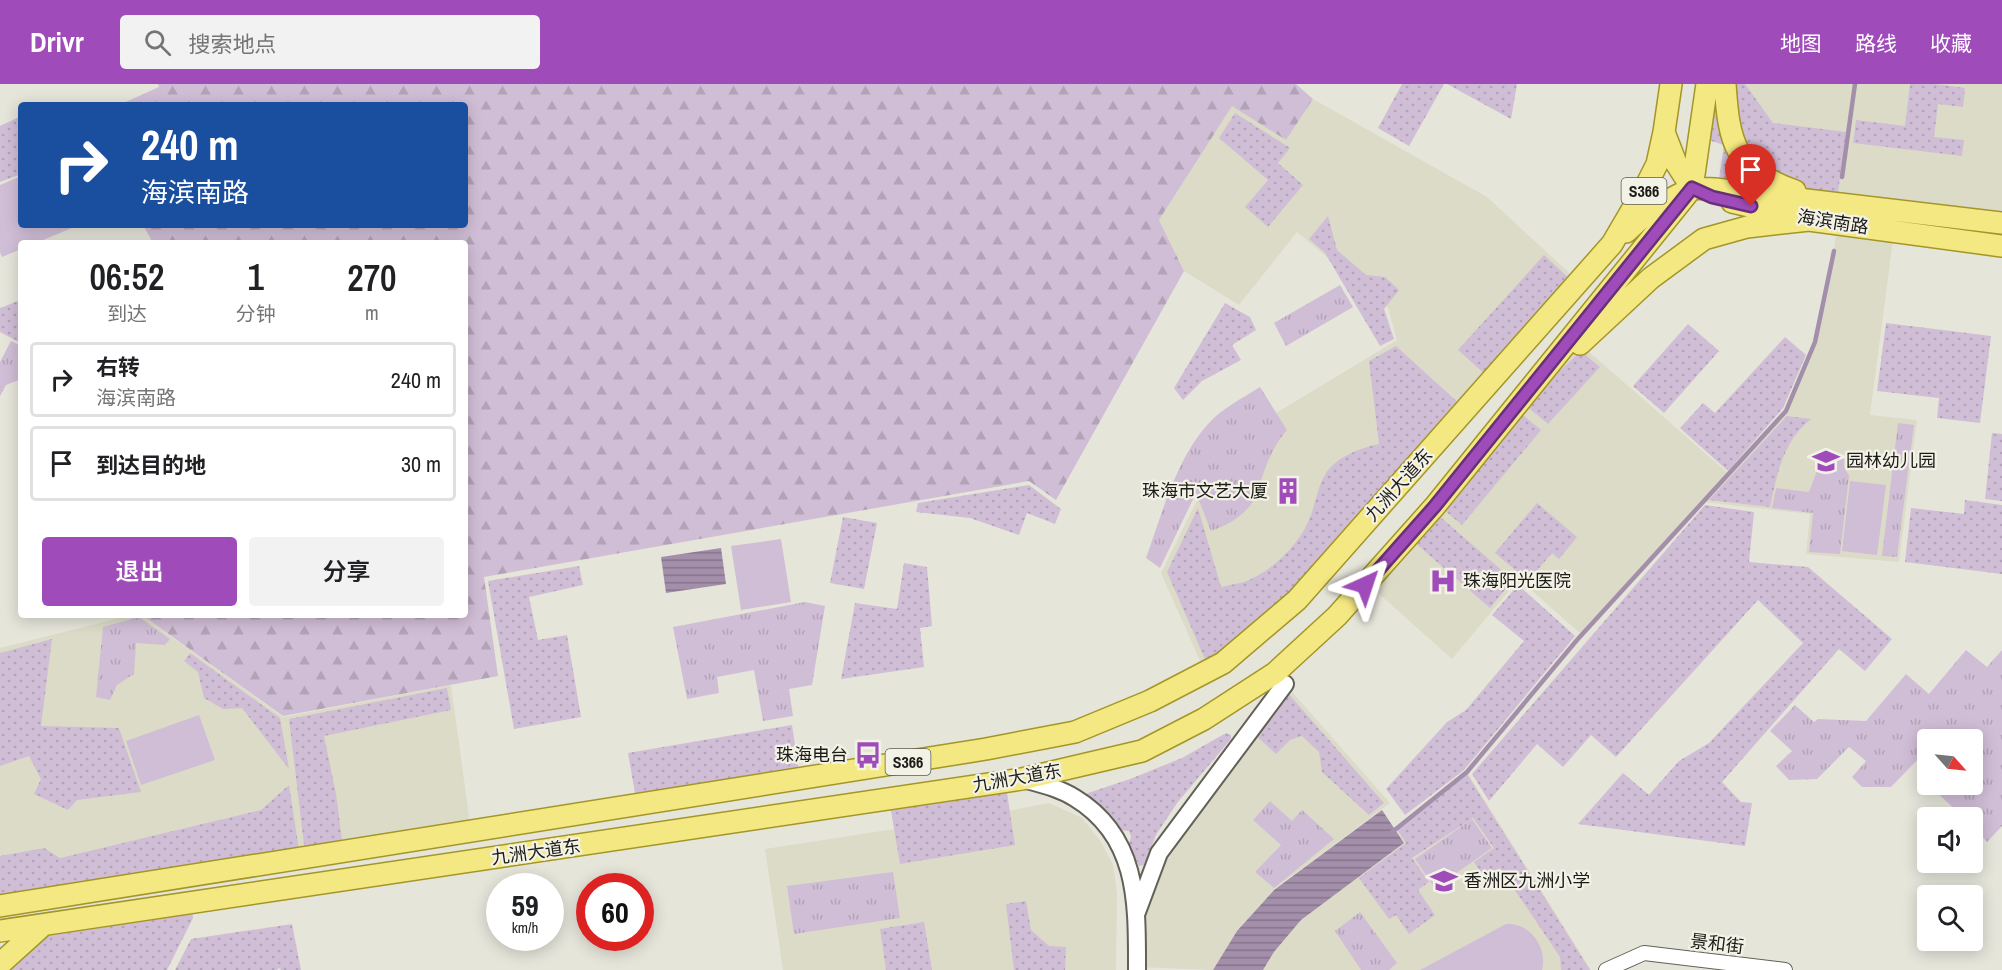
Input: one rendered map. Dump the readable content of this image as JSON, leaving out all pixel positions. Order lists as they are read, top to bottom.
{
  "streets": {
    "main road": ["S366", "海滨南路", "九洲大道东"],
    "street": ["景和街"]
  },
  "crossings": [
    ["S366", "海滨南路"],
    ["S366", "九洲大道东"],
    ["海滨南路", "九洲大道东"]
  ],
  "places": {
    "school or university": ["园林幼儿园", "香洲区九洲小学"],
    "building": ["珠海市文艺大厦"],
    "hospital": ["珠海阳光医院"],
    "bus stop": ["珠海电台"]
  },
  "north": "bottom right",
  "page": {
    "header": "Drivr",
    "search": "搜索地点",
    "nav": ["地图", "路线", "收藏"],
    "turn": ["240 m", "海滨南路"],
    "eta": [
      "06:52",
      "到达",
      "1",
      "分钟",
      "270",
      "m"
    ],
    "list": [
      {
        "name": "右转",
        "note": "海滨南路",
        "value": "240 m"
      },
      {
        "name": "到达目的地",
        "value": "30 m"
      }
    ],
    "buttons": ["退出", "分享"],
    "speed": "59 km/h",
    "limit": "60"
  }
}
